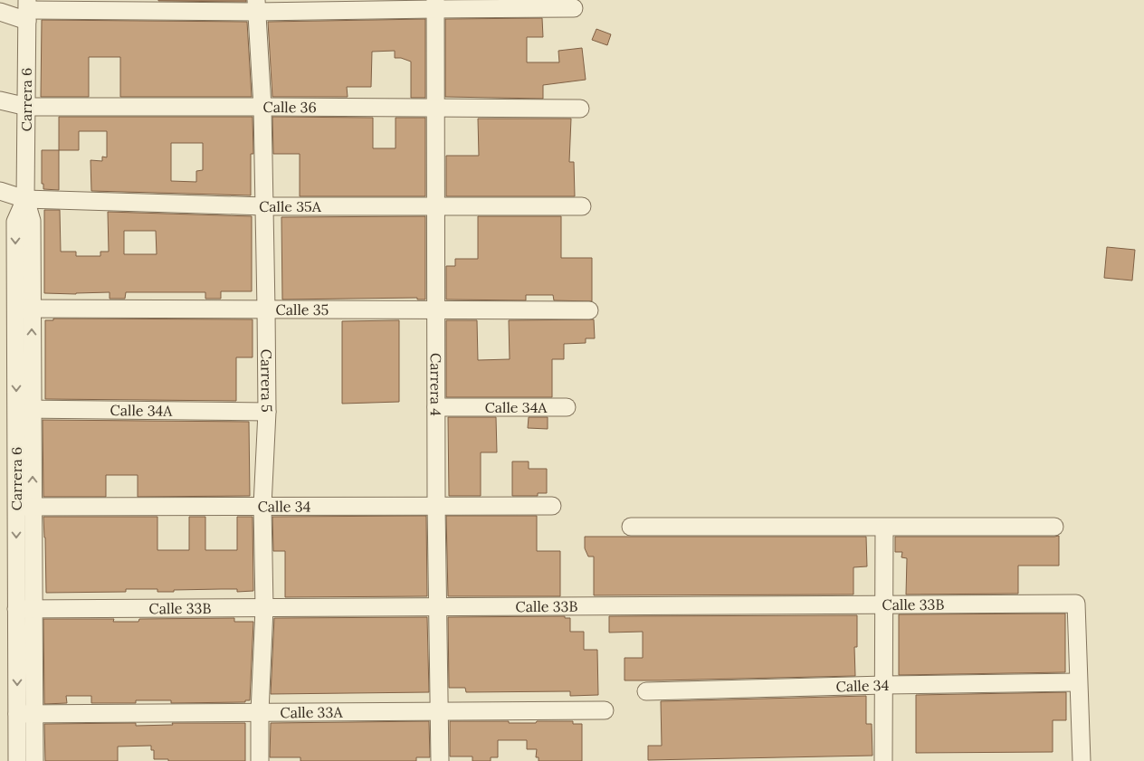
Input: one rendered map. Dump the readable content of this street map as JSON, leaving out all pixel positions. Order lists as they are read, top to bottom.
{
  "streets": {
    "street": [
      "Carrera 6",
      "Calle 36",
      "Calle 35A",
      "Calle 35",
      "Carrera 5",
      "Carrera 4",
      "Calle 34A",
      "Calle 34",
      "Calle 33B",
      "Calle 33A"
    ]
  },
  "crossings": [
    ["Carrera 6", "Calle 36"],
    ["Carrera 6", "Calle 35A"],
    ["Carrera 6", "Calle 35"],
    ["Carrera 6", "Calle 34A"],
    ["Carrera 6", "Calle 34"],
    ["Carrera 6", "Calle 33B"],
    ["Carrera 6", "Calle 33A"],
    ["Calle 36", "Carrera 5"],
    ["Calle 36", "Carrera 4"],
    ["Calle 35A", "Carrera 5"],
    ["Calle 35A", "Carrera 4"],
    ["Calle 35", "Carrera 5"],
    ["Calle 35", "Carrera 4"],
    ["Carrera 5", "Calle 34A"],
    ["Carrera 5", "Calle 34"],
    ["Carrera 5", "Calle 33B"],
    ["Carrera 5", "Calle 33A"],
    ["Carrera 4", "Calle 34A"],
    ["Carrera 4", "Calle 34"],
    ["Carrera 4", "Calle 33B"],
    ["Carrera 4", "Calle 33A"],
    ["Calle 34", "Calle 33B"]
  ]
}
